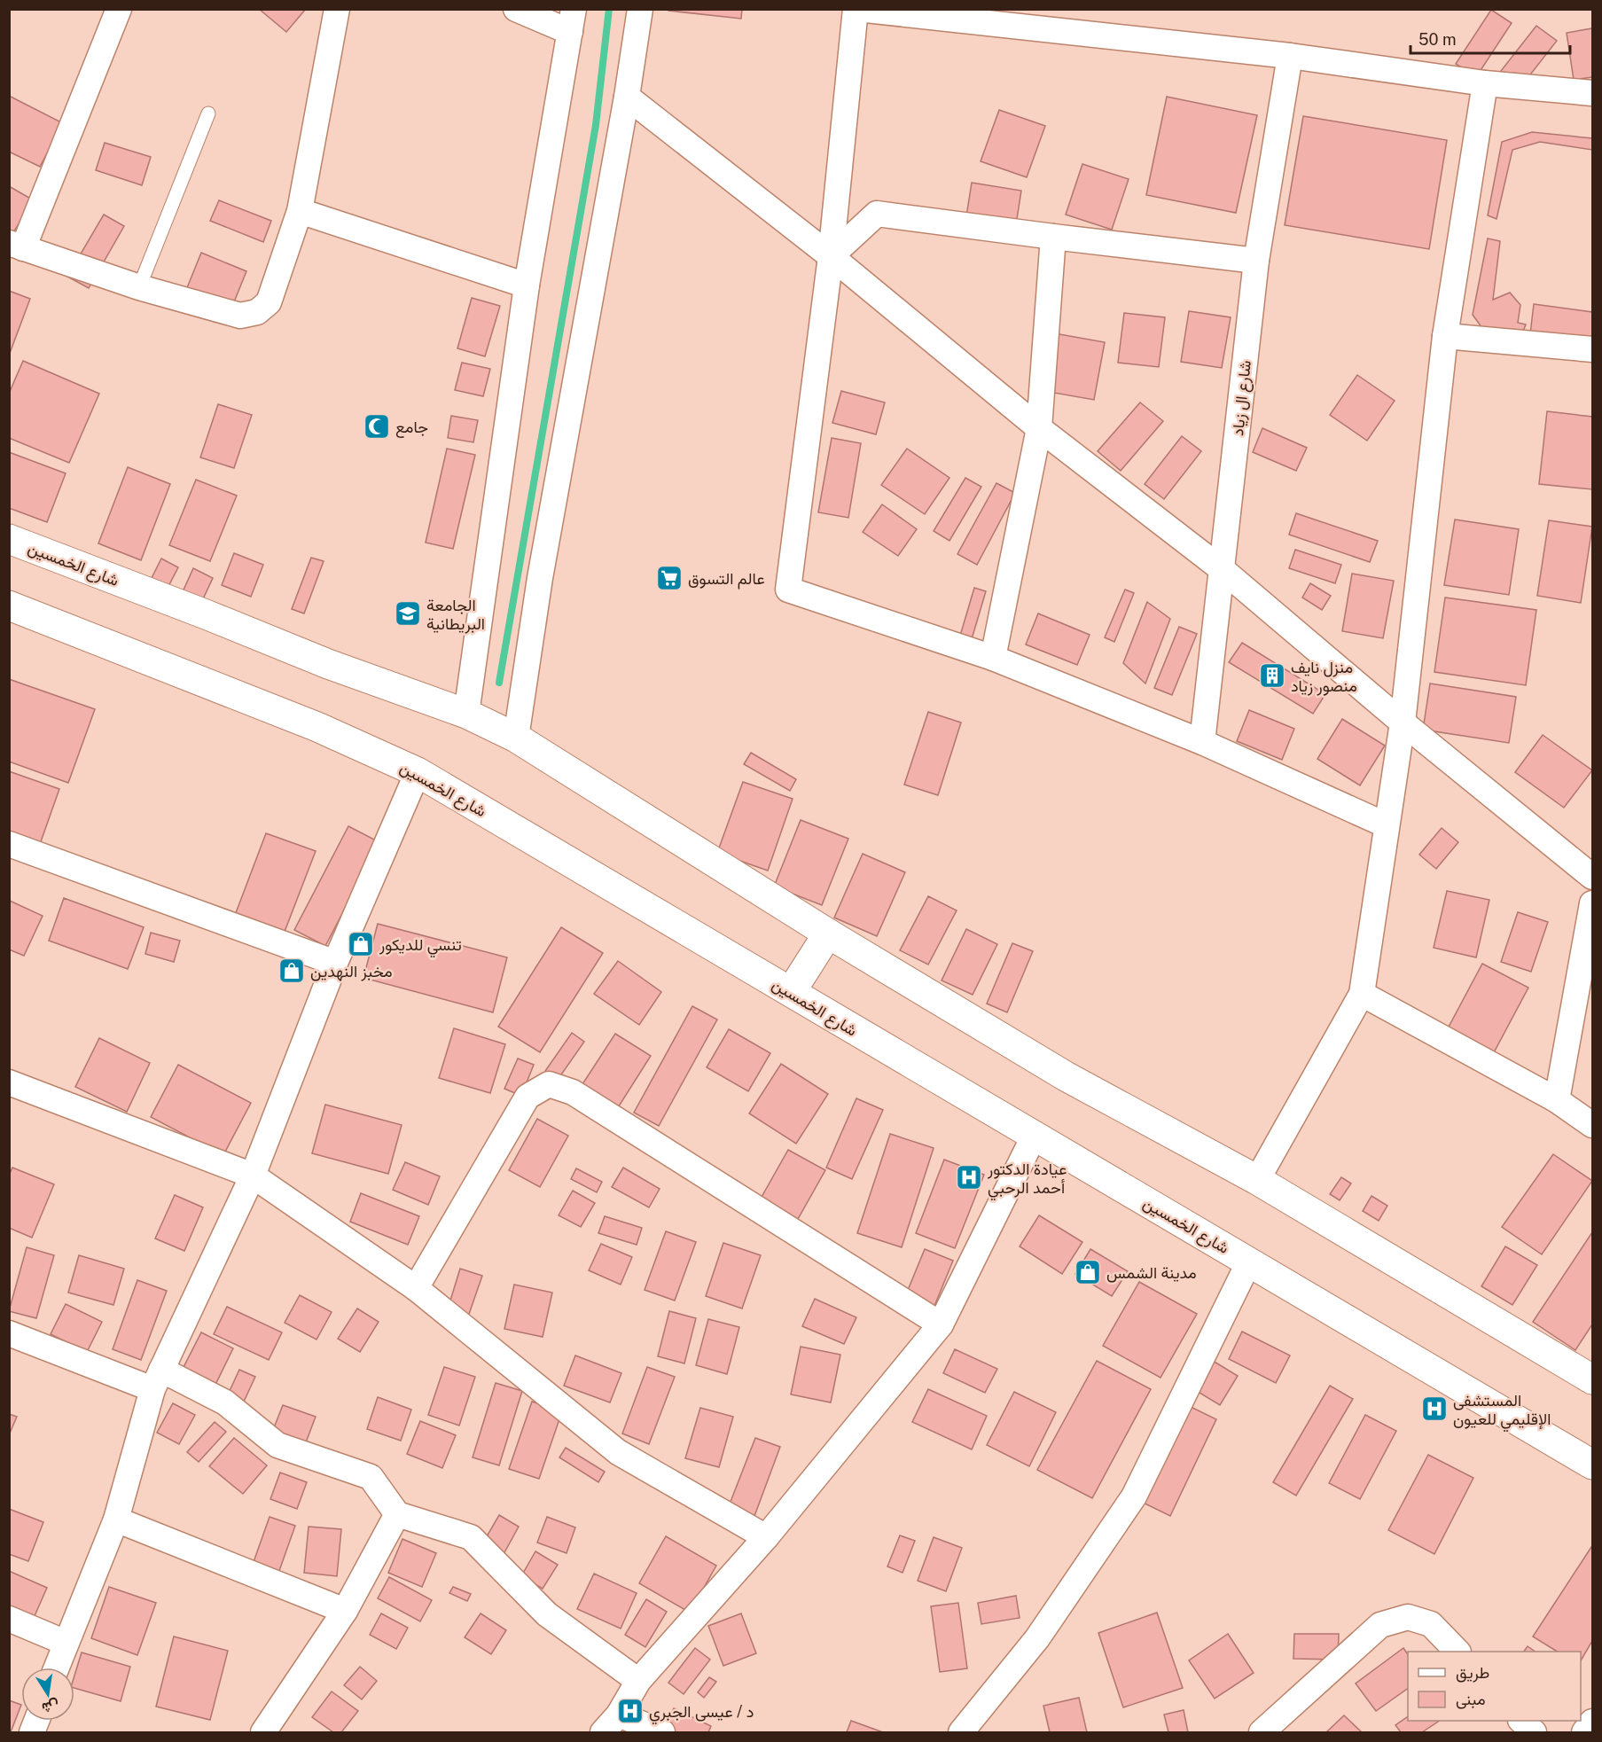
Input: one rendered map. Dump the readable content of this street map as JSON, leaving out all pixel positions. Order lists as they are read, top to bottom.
{
  "streets": {
    "main road": ["شارع الخمسين"],
    "street": ["شارع ال زياد"]
  },
  "places": {
    "mosque": ["جامع"],
    "supermarket": ["عالم التسوق"],
    "school or university": ["الجامعة البريطانية"],
    "building": ["منزل نايف منصور زياد"],
    "shop": ["تنسي للديكور", "مخبز النهدين", "مدينة الشمس"],
    "hospital": ["عيادة الدكتور أحمد الرحبي", "المستشفى الإقليمي للعيون", "د / عيسى الجبري"]
  },
  "legend": ["طريق", "مبنى"],
  "scale_bar": "50 m",
  "north": "bottom"
}
